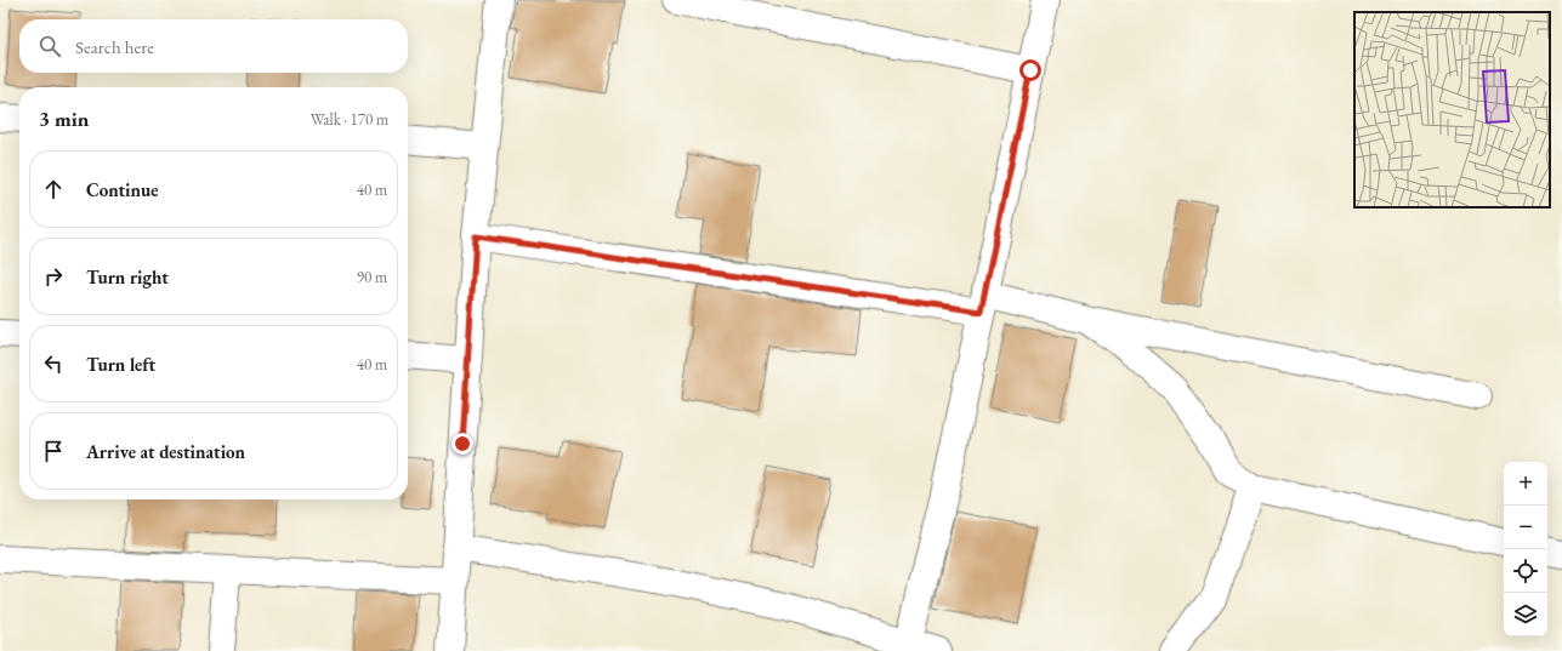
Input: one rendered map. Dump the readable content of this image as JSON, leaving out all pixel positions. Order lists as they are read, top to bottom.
{
  "page": {
    "search": "Search here",
    "heading": ["3 min", "Walk · 170 m"],
    "list": [
      ["Continue", "40 m"],
      ["Turn right", "90 m"],
      ["Turn left", "40 m"],
      "Arrive at destination"
    ],
    "map_buttons": ["+", "−"]
  }
}
